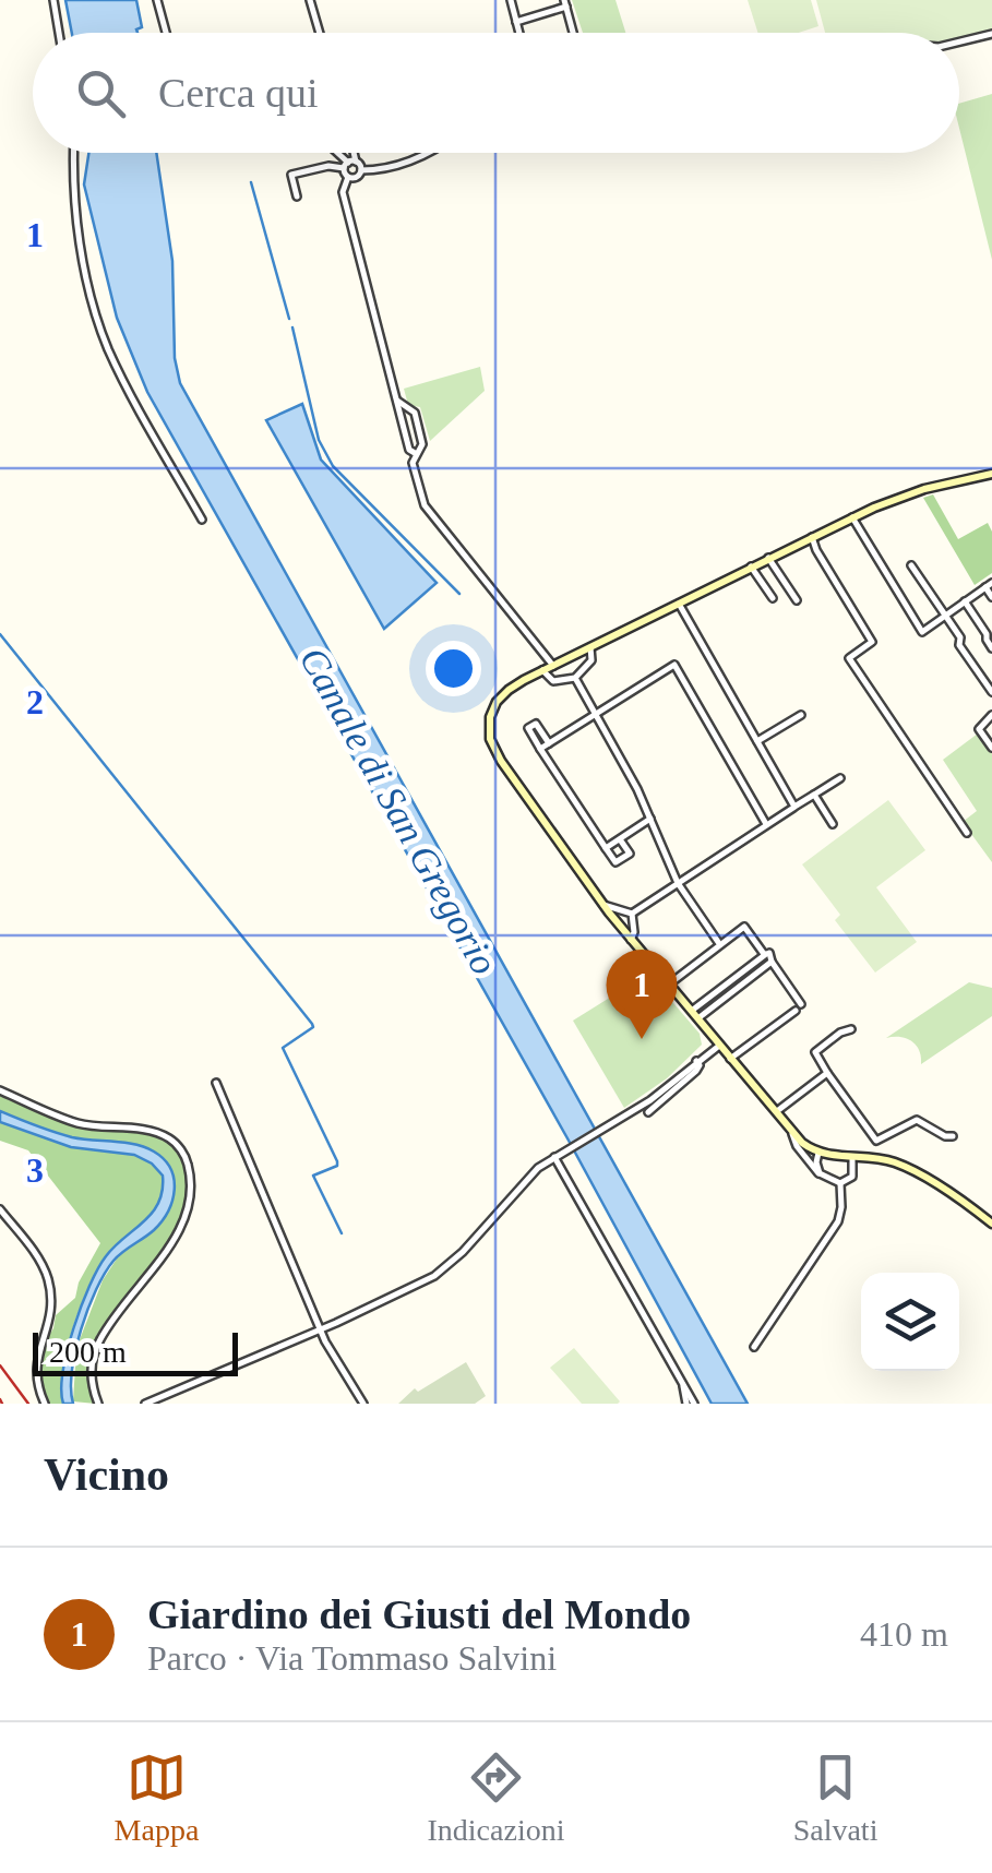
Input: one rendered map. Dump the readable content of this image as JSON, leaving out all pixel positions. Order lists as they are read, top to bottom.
{
  "water": ["Canale di San Gregorio"],
  "scale_bar": "200 m",
  "page": {
    "search": "Cerca qui",
    "pins": "1",
    "scale": "200 m",
    "heading": "Vicino",
    "list": [
      {
        "mark": "1",
        "name": "Giardino dei Giusti del Mondo",
        "note": "Parco · Via Tommaso Salvini",
        "value": "410 m"
      }
    ],
    "nav": ["Mappa", "Indicazioni", "Salvati"]
  },
  "grid": {
    "rows": ["1", "2", "3"]
  }
}
